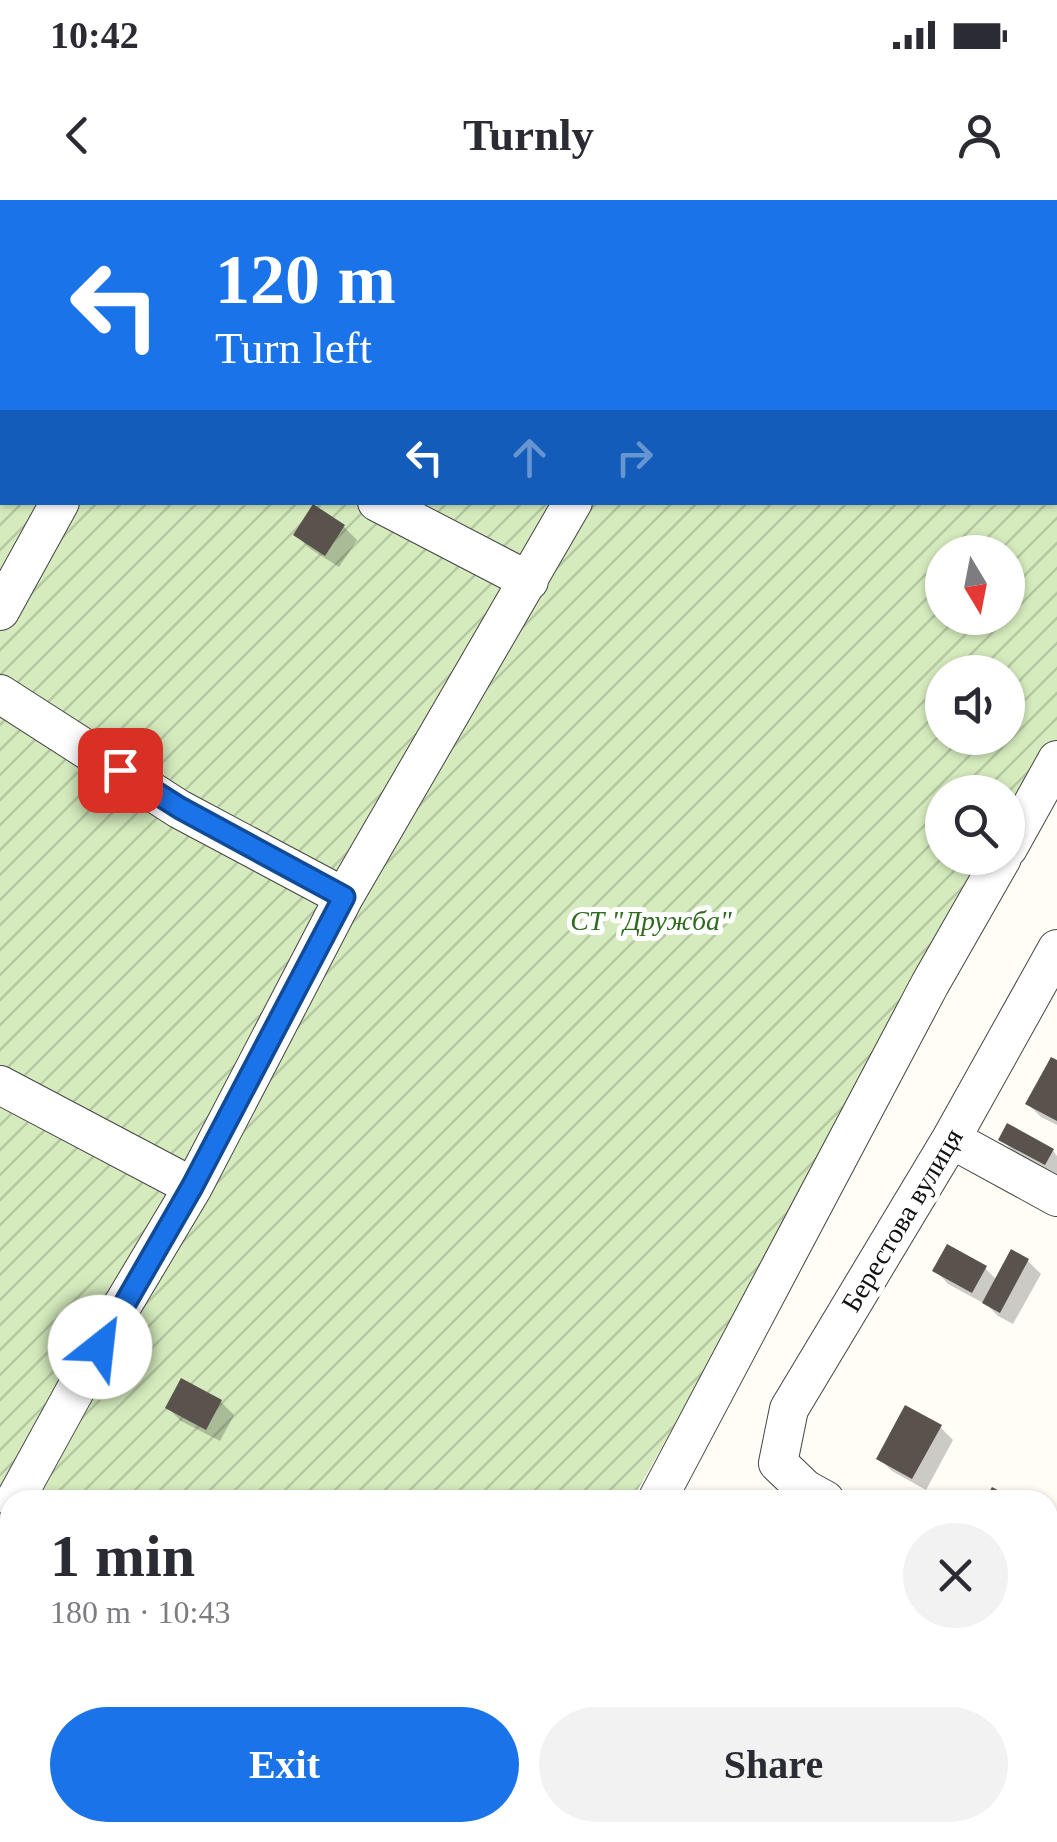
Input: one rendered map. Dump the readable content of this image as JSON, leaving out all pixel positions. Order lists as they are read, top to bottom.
{
  "streets": {
    "street": ["Берестова вулиця"]
  },
  "parks": ["СТ \"Дружба\""],
  "north": "bottom",
  "page": {
    "status": "10:42",
    "header": "Turnly",
    "turn": ["120 m", "Turn left"],
    "heading": ["1 min", "180 m · 10:43"],
    "buttons": ["Exit", "Share"]
  }
}
